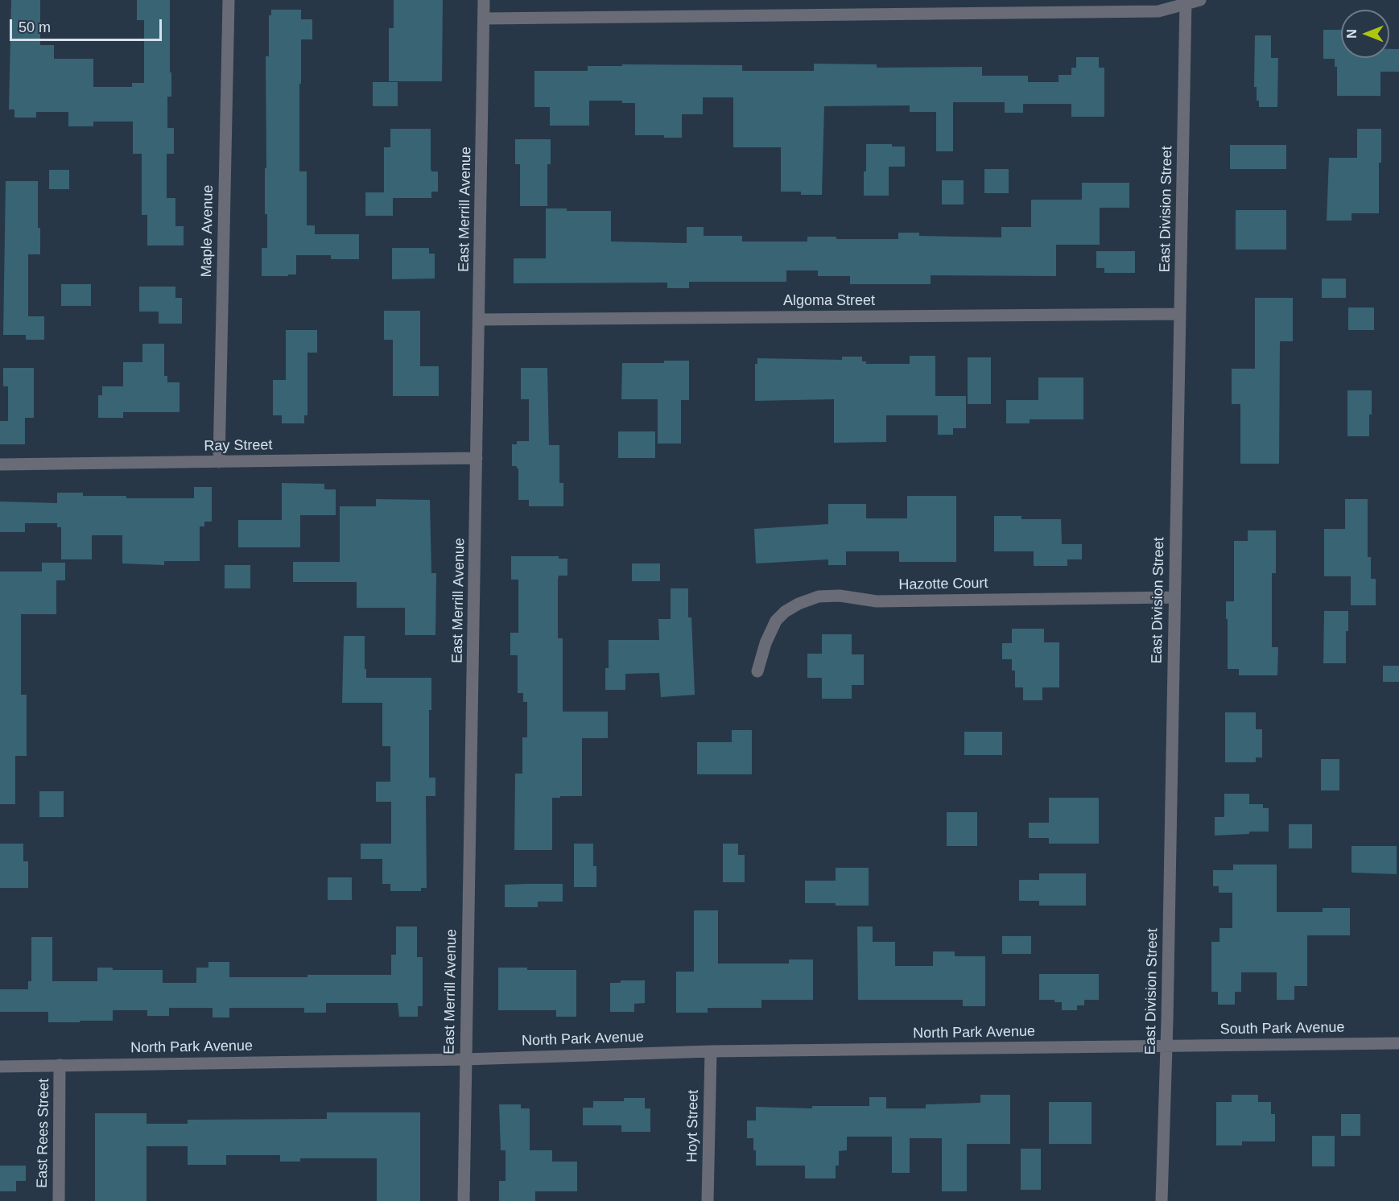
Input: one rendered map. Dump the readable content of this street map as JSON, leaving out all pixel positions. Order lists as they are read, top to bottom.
{
  "streets": {
    "street": [
      "East Merrill Avenue",
      "East Division Street",
      "Maple Avenue",
      "Algoma Street",
      "Ray Street",
      "Hazotte Court",
      "South Park Avenue",
      "North Park Avenue",
      "Hoyt Street",
      "East Rees Street"
    ]
  },
  "crossings": [
    ["East Merrill Avenue", "Algoma Street"],
    ["East Merrill Avenue", "Ray Street"],
    ["East Merrill Avenue", "North Park Avenue"],
    ["East Division Street", "Algoma Street"],
    ["East Division Street", "Hazotte Court"],
    ["East Division Street", "South Park Avenue"],
    ["East Division Street", "North Park Avenue"],
    ["Maple Avenue", "Ray Street"],
    ["South Park Avenue", "North Park Avenue"],
    ["North Park Avenue", "Hoyt Street"],
    ["North Park Avenue", "East Rees Street"]
  ],
  "scale_bar": "50 m",
  "north": "left"
}
